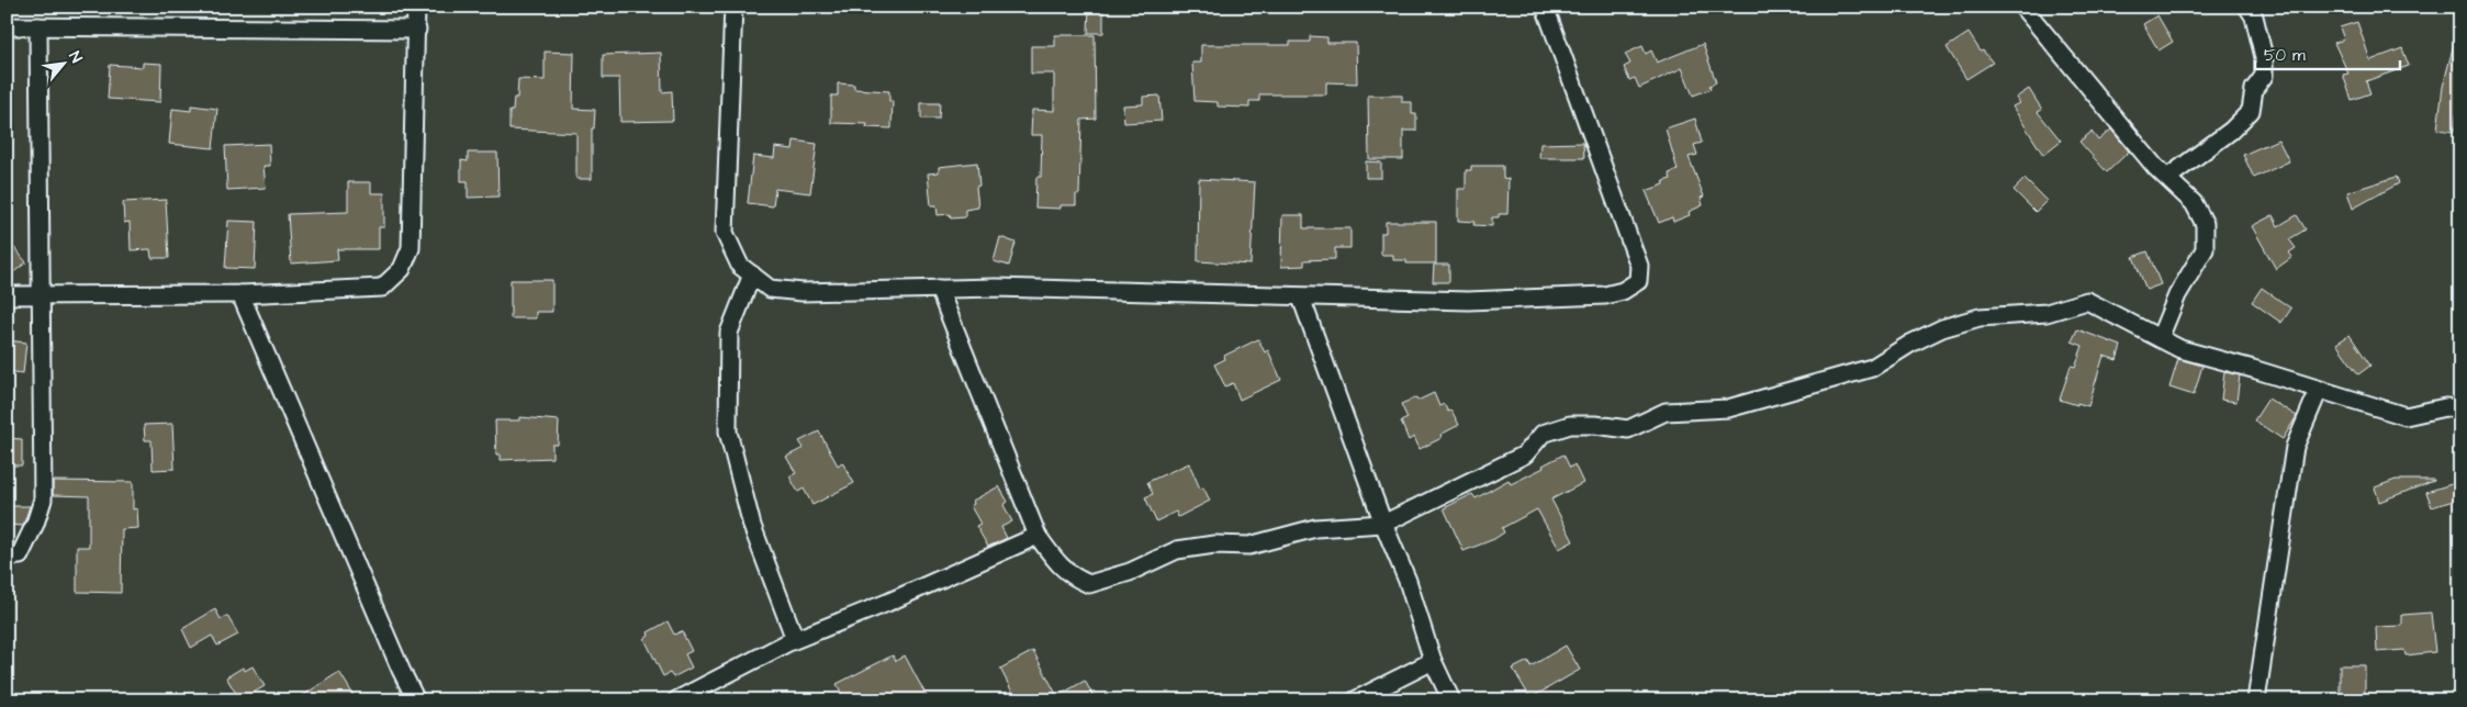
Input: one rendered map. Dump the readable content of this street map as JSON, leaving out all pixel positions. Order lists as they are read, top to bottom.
{
  "scale_bar": "50 m",
  "north": "top right"
}
